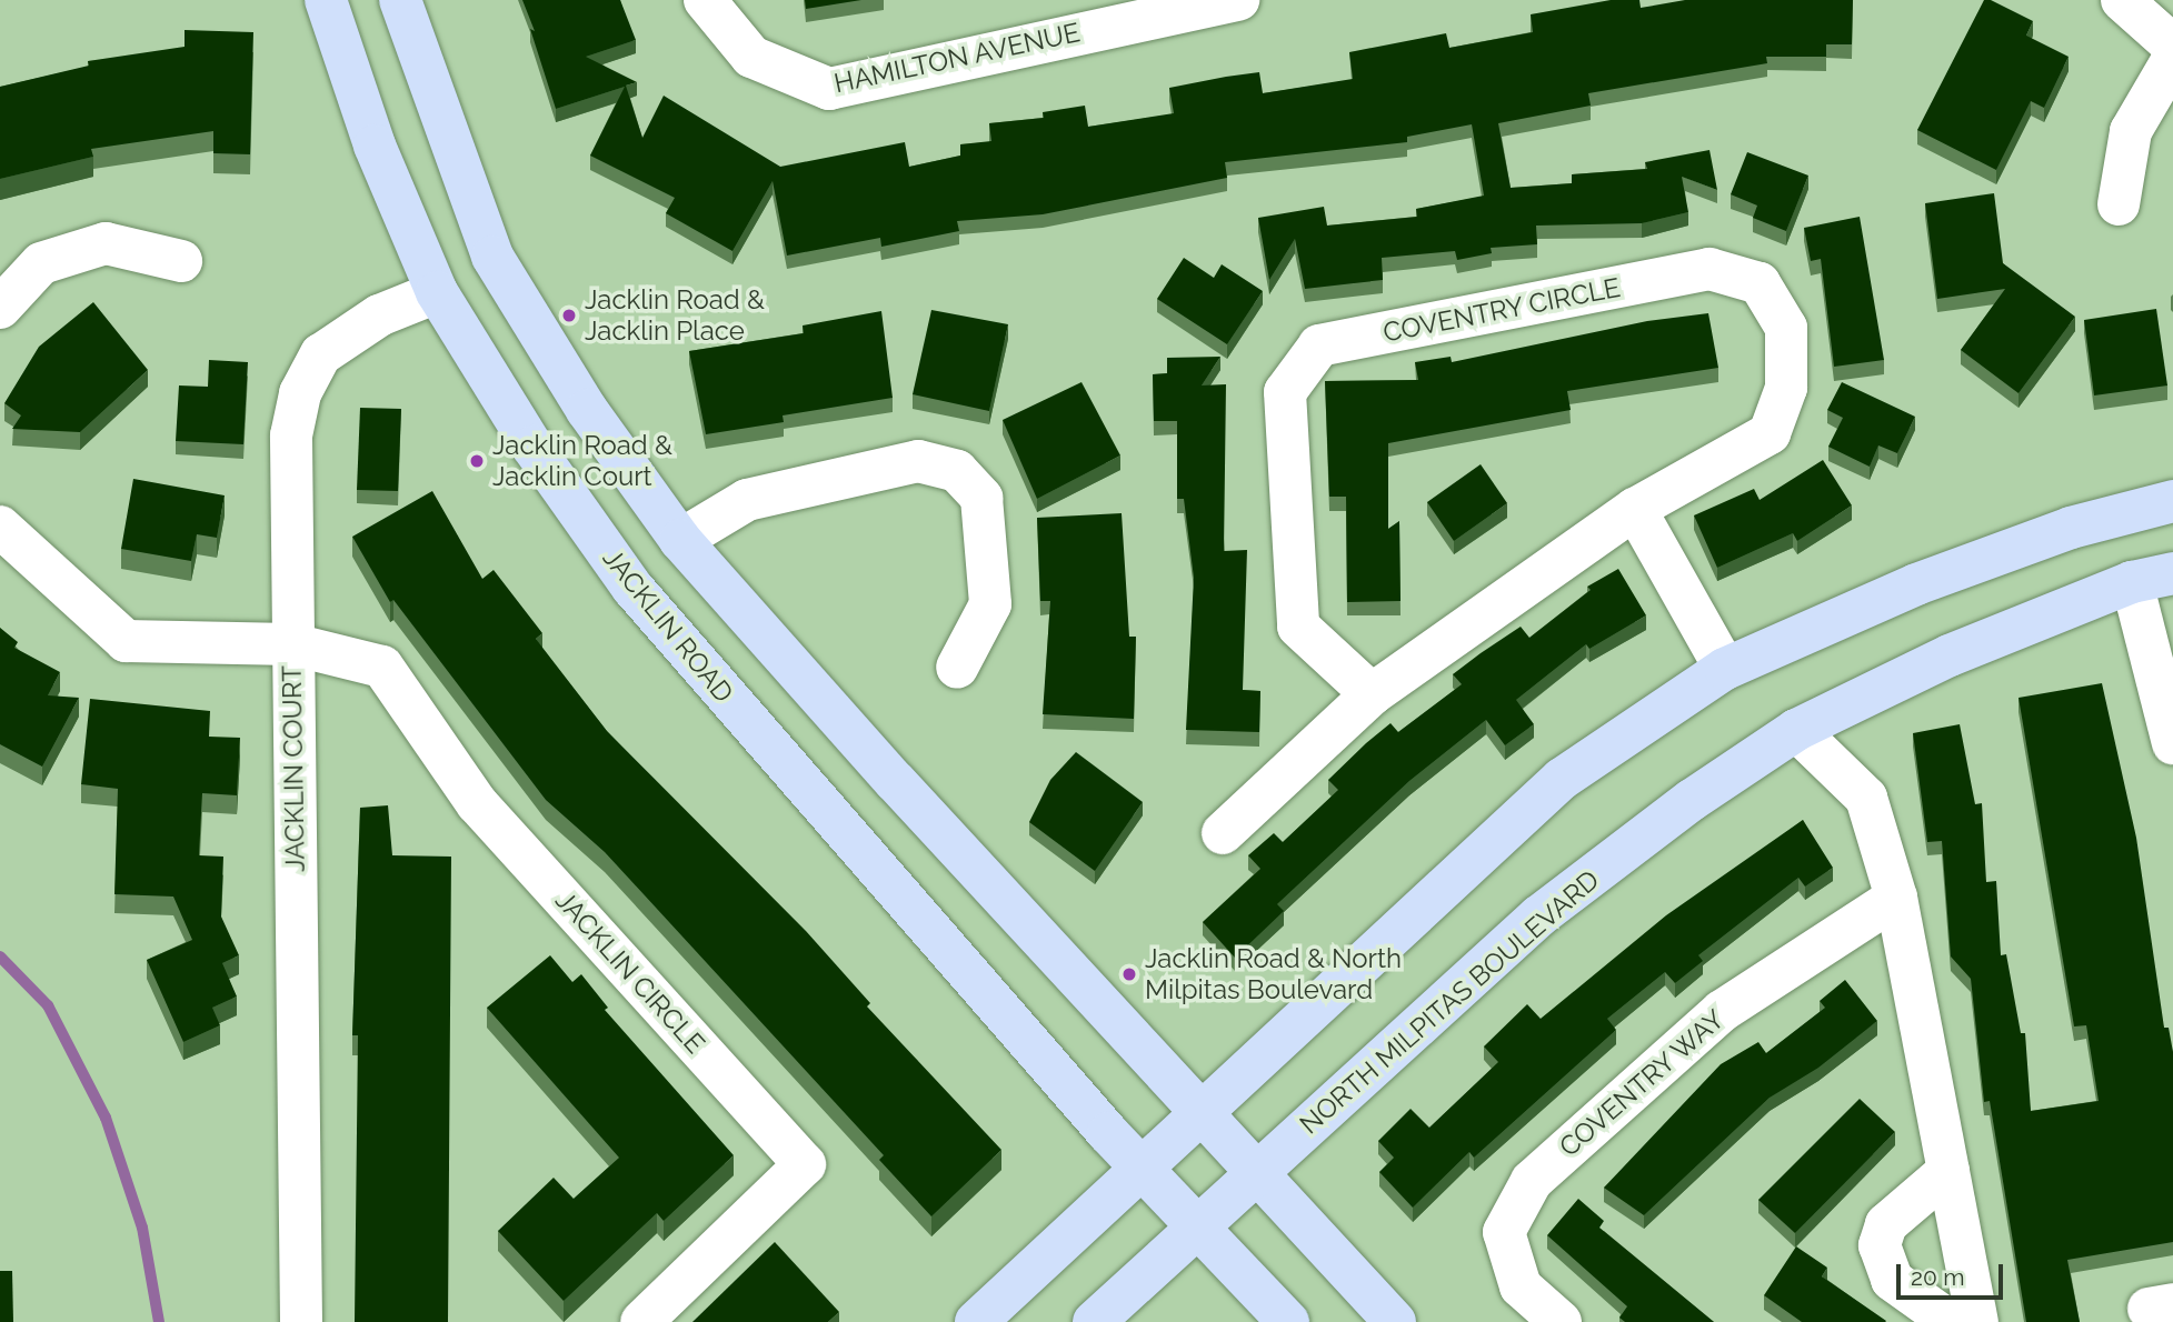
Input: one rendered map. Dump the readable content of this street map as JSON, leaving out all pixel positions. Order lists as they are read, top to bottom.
{
  "streets": {
    "main road": ["JACKLIN ROAD", "NORTH MILPITAS BOULEVARD"],
    "street": [
      "HAMILTON AVENUE",
      "COVENTRY CIRCLE",
      "JACKLIN COURT",
      "JACKLIN CIRCLE",
      "COVENTRY WAY"
    ]
  },
  "crossings": [
    ["JACKLIN ROAD", "JACKLIN COURT"],
    ["JACKLIN ROAD", "NORTH MILPITAS BOULEVARD"],
    ["JACKLIN COURT", "JACKLIN CIRCLE"]
  ],
  "places": ["Jacklin Road & Jacklin Place", "Jacklin Road & Jacklin Court", "Jacklin Road & North Milpitas Boulevard"],
  "scale_bar": "20 m"
}
